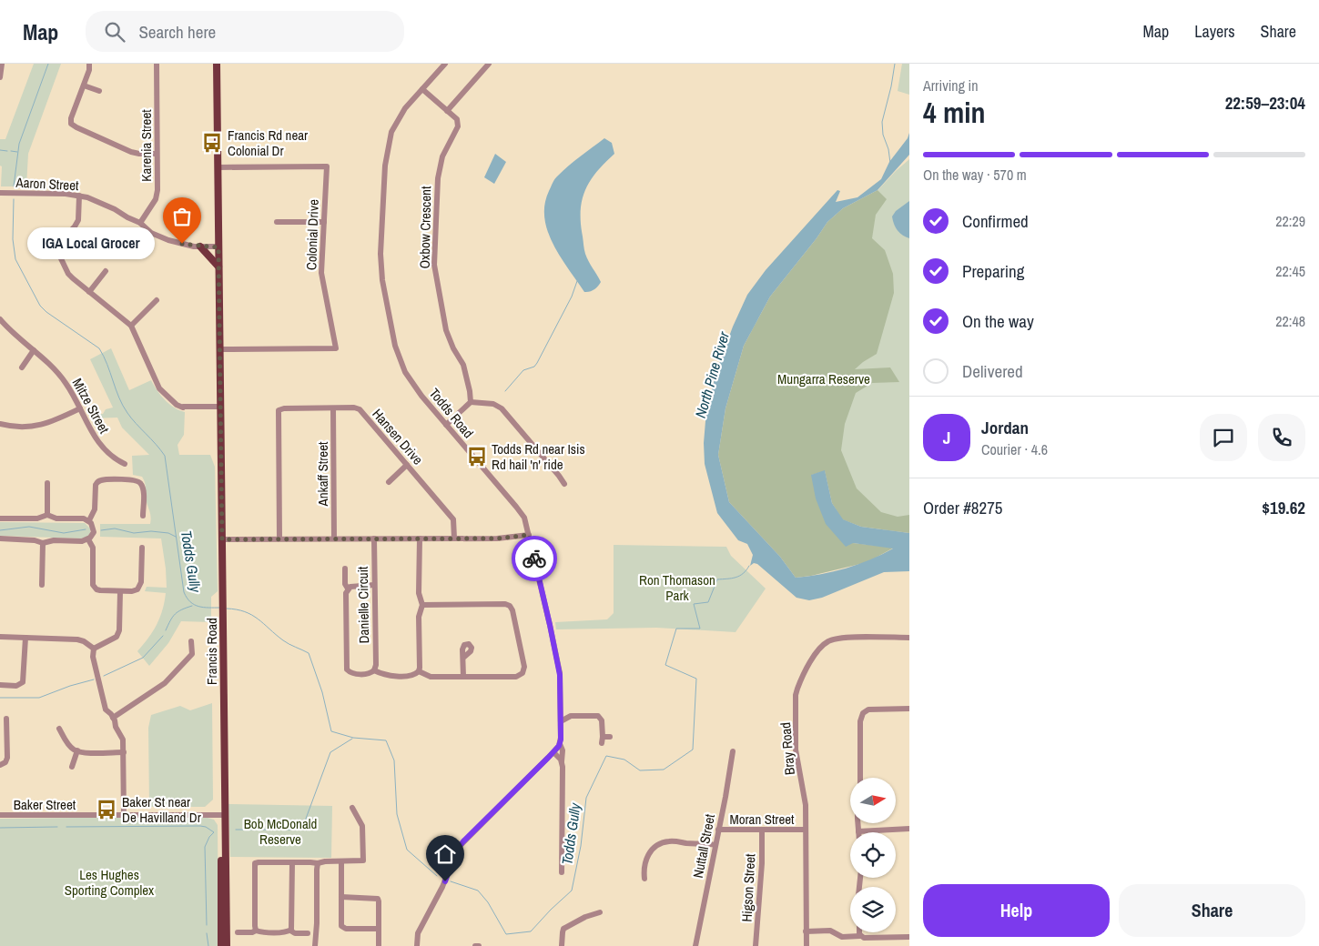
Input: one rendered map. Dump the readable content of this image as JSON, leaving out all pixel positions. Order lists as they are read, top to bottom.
{
  "streets": {
    "main road": ["Francis Road"],
    "street": [
      "Karenia Street",
      "Aaron Street",
      "Oxbow Crescent",
      "Colonial Drive",
      "Mitze Street",
      "Todds Road",
      "Hansen Drive",
      "Ankaff Street",
      "Danielle Circuit",
      "Bray Road",
      "Baker Street",
      "Moran Street",
      "Nuttall Street",
      "Higson Street"
    ]
  },
  "crossings": [
    ["Karenia Street", "Aaron Street"],
    ["Aaron Street", "Francis Road"],
    ["Oxbow Crescent", "Todds Road"],
    ["Colonial Drive", "Francis Road"],
    ["Hansen Drive", "Ankaff Street"],
    ["Francis Road", "Baker Street"],
    ["Bray Road", "Moran Street"],
    ["Moran Street", "Nuttall Street"],
    ["Moran Street", "Higson Street"]
  ],
  "water": ["North Pine River", "Todds Gully"],
  "parks": [
    "Mungarra Reserve",
    "Ron Thomason Park",
    "Bob McDonald Reserve",
    "Les Hughes Sporting Complex"
  ],
  "places": {
    "bus stop": ["Francis Rd near Colonial Dr", "Todds Rd near Isis Rd hail 'n' ride", "Baker St near De Havilland Dr"],
    "other": ["IGA Local Grocer"]
  },
  "north": "right",
  "page": {
    "header": "Map",
    "search": "Search here",
    "nav": ["Map", "Layers", "Share"],
    "heading": ["4 min", "Arriving in", "22:59–23:04"],
    "panel": [
      "Jordan",
      "Courier · 4.6",
      "Order #8275",
      "$19.62"
    ],
    "bar": "On the way · 570 m",
    "list": [
      ["Confirmed", "22:29"],
      ["Preparing", "22:45"],
      ["On the way", "22:48"],
      "Delivered"
    ],
    "bubble": "IGA Local Grocer",
    "round": "J",
    "buttons": ["Help", "Share"]
  }
}
